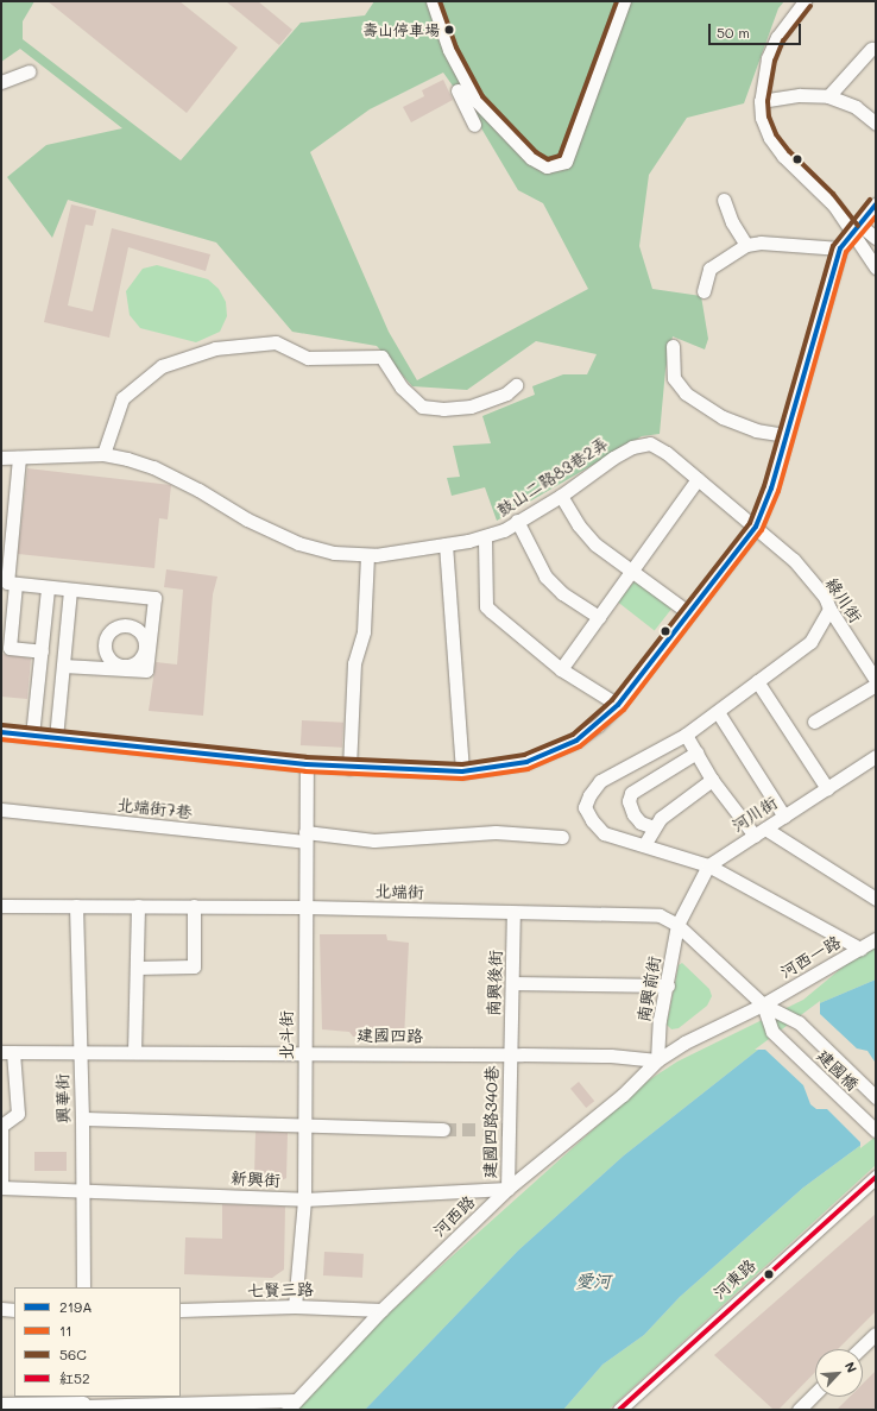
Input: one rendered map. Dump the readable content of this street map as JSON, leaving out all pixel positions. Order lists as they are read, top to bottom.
{
  "streets": {
    "street": [
      "鼓山二路83巷2弄",
      "綠川街",
      "北端街7巷",
      "河川街",
      "北端街",
      "河西一路",
      "南興後街",
      "南興前街",
      "北斗街",
      "建國四路",
      "建國橋",
      "興華街",
      "建國四路340巷",
      "新興街",
      "河西路",
      "河東路",
      "七賢三路"
    ]
  },
  "crossings": [
    ["鼓山二路83巷2弄", "綠川街"],
    ["北端街7巷", "北斗街"],
    ["河川街", "北端街"],
    ["河川街", "南興前街"],
    ["北端街", "河西一路"],
    ["北端街", "南興後街"],
    ["北端街", "南興前街"],
    ["北端街", "北斗街"],
    ["北端街", "建國橋"],
    ["北端街", "興華街"],
    ["河西一路", "建國橋"],
    ["南興後街", "建國四路"],
    ["南興後街", "建國四路340巷"],
    ["南興前街", "建國四路"],
    ["南興前街", "河西路"],
    ["北斗街", "建國四路"],
    ["北斗街", "新興街"],
    ["北斗街", "七賢三路"],
    ["建國四路", "興華街"],
    ["建國四路", "建國四路340巷"],
    ["建國四路", "河西路"],
    ["興華街", "新興街"],
    ["建國四路340巷", "新興街"],
    ["建國四路340巷", "河西路"],
    ["新興街", "河西路"],
    ["河西路", "七賢三路"]
  ],
  "water": ["愛河"],
  "places": ["壽山停車場"],
  "lines": [
    "transit line 56C",
    "transit line 219A",
    "transit line 11",
    "transit line 紅52"
  ],
  "legend": [
    "219A",
    "11",
    "56C",
    "紅52"
  ],
  "scale_bar": "50 m",
  "north": "top right"
}
